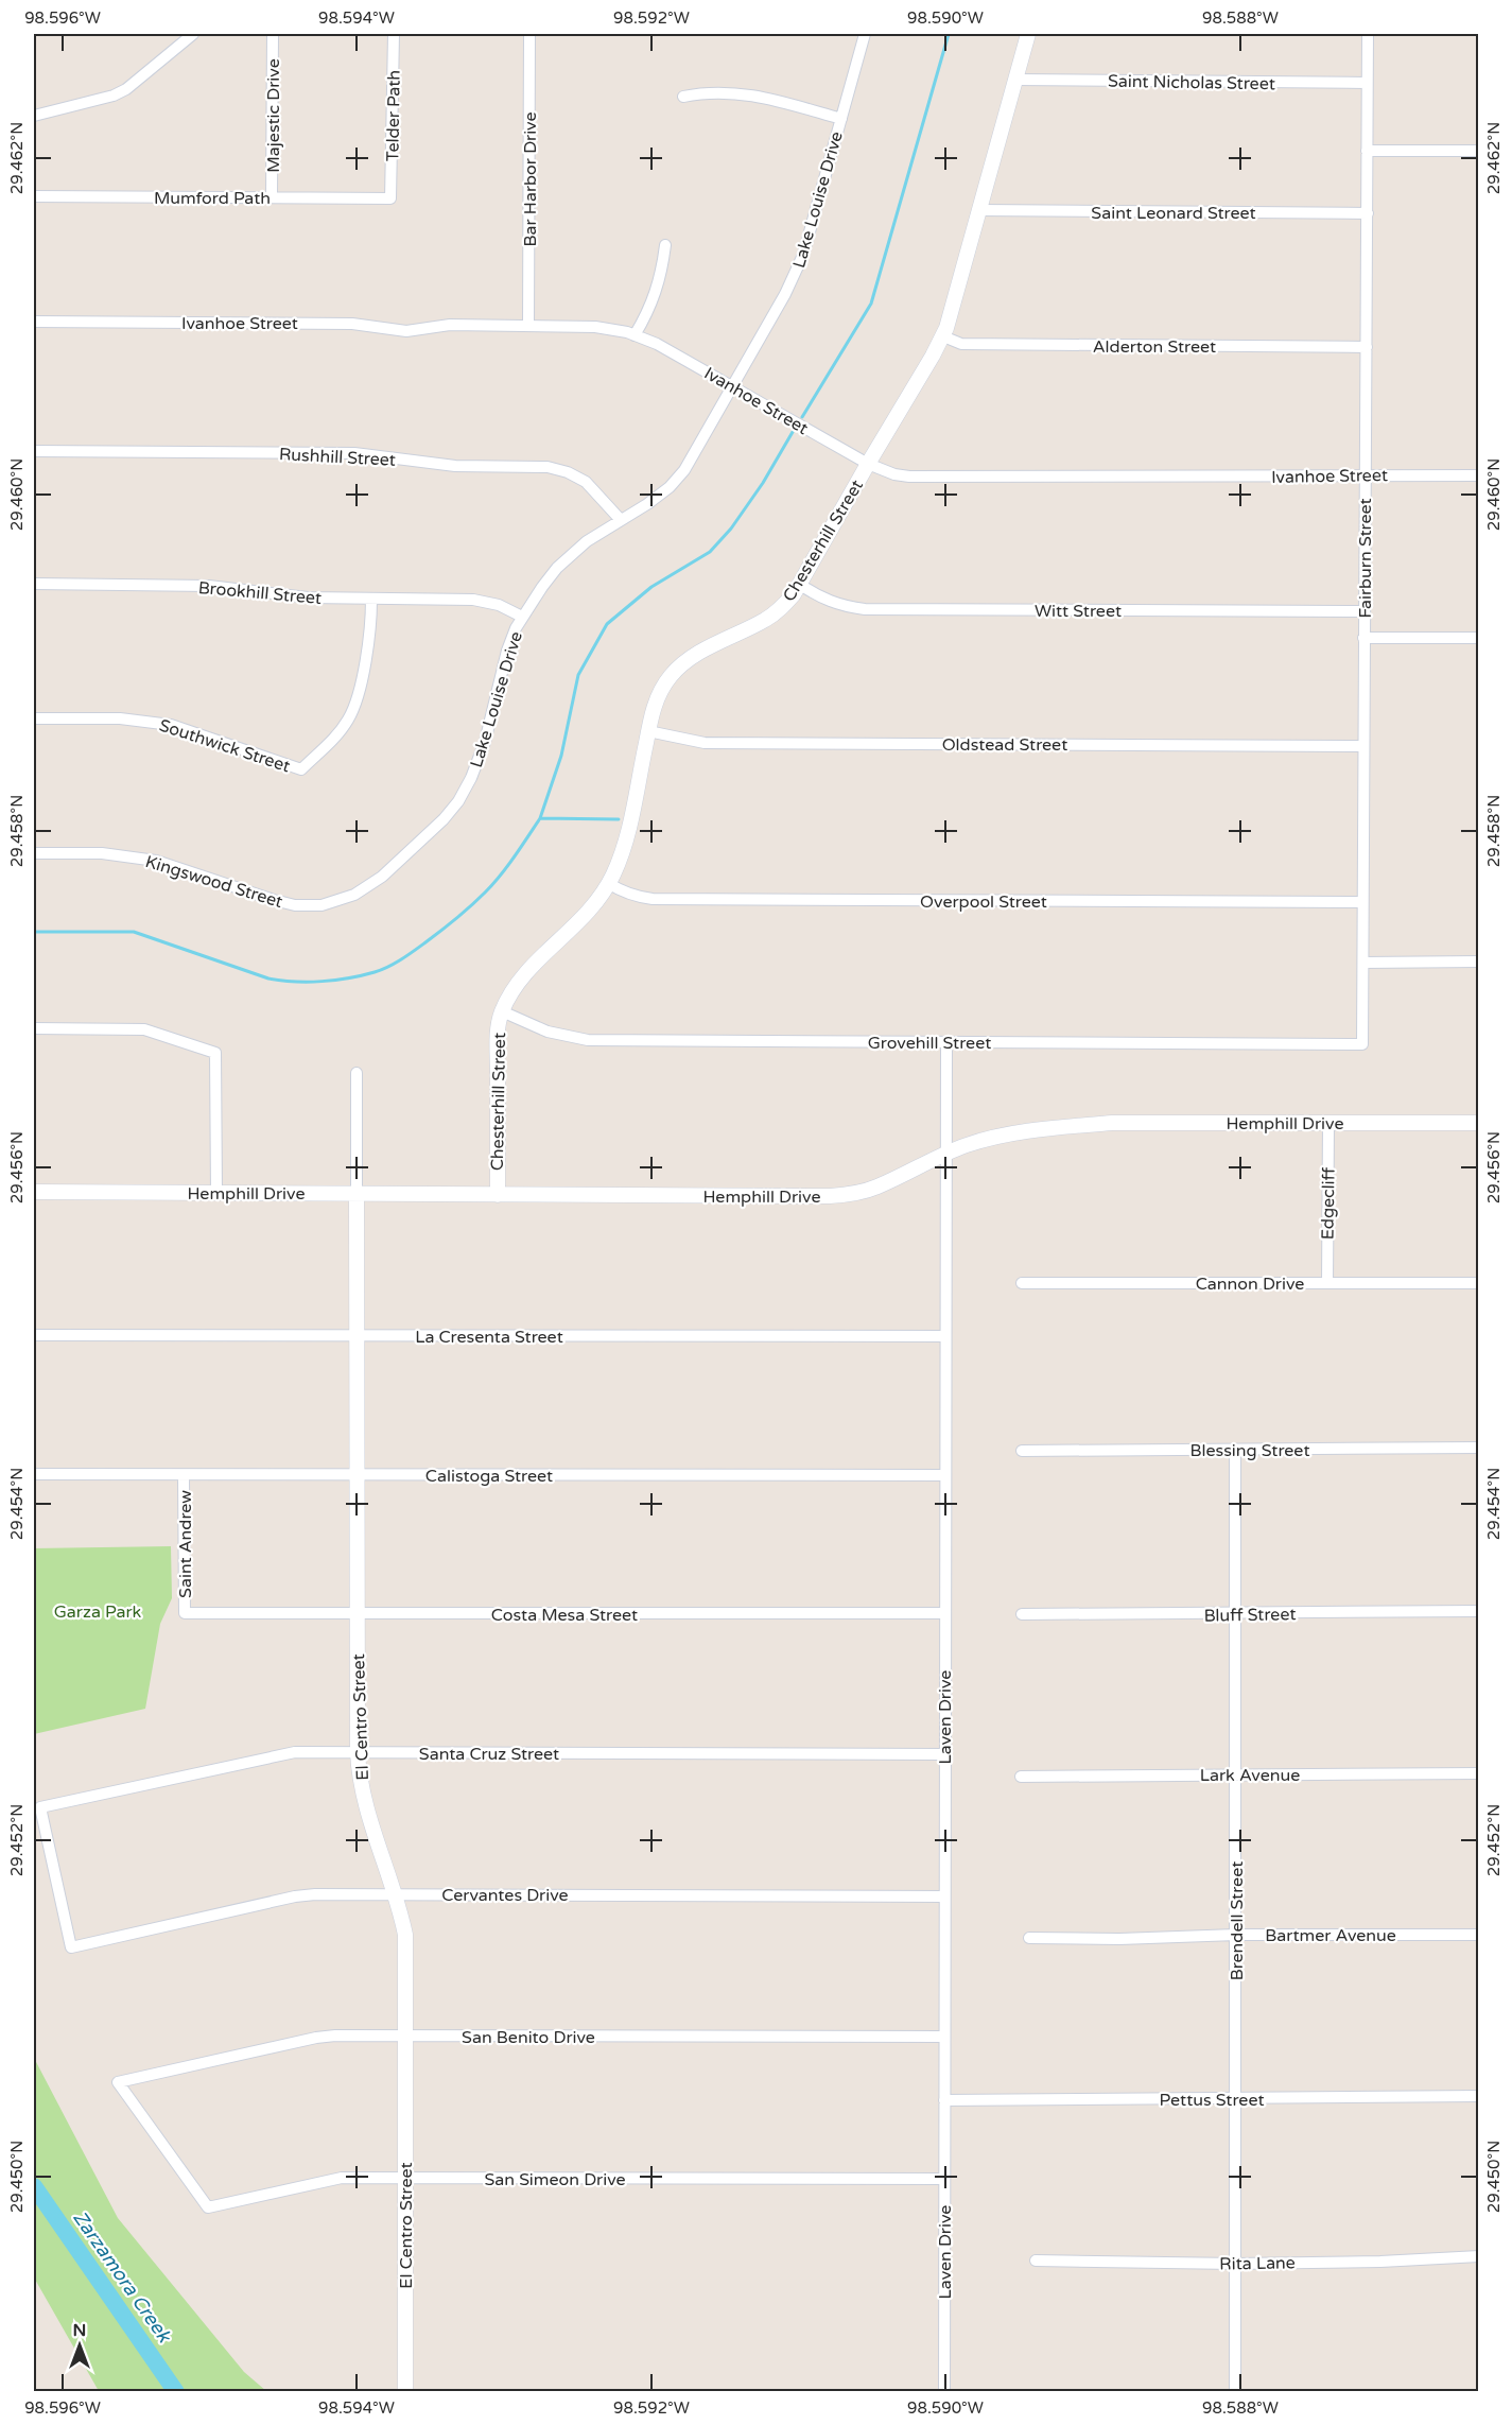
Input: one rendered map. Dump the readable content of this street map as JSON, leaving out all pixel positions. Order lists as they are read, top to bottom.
{
  "streets": {
    "street": [
      "Saint Nicholas Street",
      "Majestic Drive",
      "Telder Path",
      "Bar Harbor Drive",
      "Mumford Path",
      "Lake Louise Drive",
      "Saint Leonard Street",
      "Ivanhoe Street",
      "Alderton Street",
      "Rushhill Street",
      "Chesterhill Street",
      "Fairburn Street",
      "Brookhill Street",
      "Witt Street",
      "Oldstead Street",
      "Southwick Street",
      "Kingswood Street",
      "Overpool Street",
      "Grovehill Street",
      "Hemphill Drive",
      "Edgecliff",
      "Cannon Drive",
      "La Cresenta Street",
      "Blessing Street",
      "Calistoga Street",
      "Saint Andrew",
      "Costa Mesa Street",
      "Bluff Street",
      "El Centro Street",
      "Laven Drive",
      "Santa Cruz Street",
      "Lark Avenue",
      "Cervantes Drive",
      "Brendell Street",
      "Bartmer Avenue",
      "San Benito Drive",
      "Pettus Street",
      "San Simeon Drive",
      "Rita Lane"
    ]
  },
  "crossings": [
    ["Saint Nicholas Street", "Chesterhill Street"],
    ["Saint Nicholas Street", "Fairburn Street"],
    ["Majestic Drive", "Mumford Path"],
    ["Telder Path", "Mumford Path"],
    ["Bar Harbor Drive", "Ivanhoe Street"],
    ["Lake Louise Drive", "Ivanhoe Street"],
    ["Lake Louise Drive", "Rushhill Street"],
    ["Lake Louise Drive", "Brookhill Street"],
    ["Lake Louise Drive", "Kingswood Street"],
    ["Saint Leonard Street", "Chesterhill Street"],
    ["Saint Leonard Street", "Fairburn Street"],
    ["Ivanhoe Street", "Chesterhill Street"],
    ["Ivanhoe Street", "Fairburn Street"],
    ["Alderton Street", "Chesterhill Street"],
    ["Alderton Street", "Fairburn Street"],
    ["Chesterhill Street", "Witt Street"],
    ["Chesterhill Street", "Oldstead Street"],
    ["Chesterhill Street", "Overpool Street"],
    ["Chesterhill Street", "Grovehill Street"],
    ["Chesterhill Street", "Hemphill Drive"],
    ["Fairburn Street", "Witt Street"],
    ["Fairburn Street", "Oldstead Street"],
    ["Fairburn Street", "Overpool Street"],
    ["Fairburn Street", "Grovehill Street"],
    ["Brookhill Street", "Southwick Street"],
    ["Grovehill Street", "Laven Drive"],
    ["Hemphill Drive", "Edgecliff"],
    ["Hemphill Drive", "El Centro Street"],
    ["Hemphill Drive", "Laven Drive"],
    ["Edgecliff", "Cannon Drive"],
    ["La Cresenta Street", "El Centro Street"],
    ["La Cresenta Street", "Laven Drive"],
    ["Blessing Street", "Brendell Street"],
    ["Calistoga Street", "Saint Andrew"],
    ["Calistoga Street", "El Centro Street"],
    ["Calistoga Street", "Laven Drive"],
    ["Saint Andrew", "Costa Mesa Street"],
    ["Costa Mesa Street", "El Centro Street"],
    ["Costa Mesa Street", "Laven Drive"],
    ["Bluff Street", "Brendell Street"],
    ["El Centro Street", "Santa Cruz Street"],
    ["El Centro Street", "Cervantes Drive"],
    ["El Centro Street", "San Benito Drive"],
    ["El Centro Street", "San Simeon Drive"],
    ["Laven Drive", "Santa Cruz Street"],
    ["Laven Drive", "Cervantes Drive"],
    ["Laven Drive", "San Benito Drive"],
    ["Laven Drive", "Pettus Street"],
    ["Laven Drive", "San Simeon Drive"],
    ["Santa Cruz Street", "Cervantes Drive"],
    ["Lark Avenue", "Brendell Street"],
    ["Brendell Street", "Bartmer Avenue"],
    ["Brendell Street", "Pettus Street"],
    ["Brendell Street", "Rita Lane"],
    ["San Benito Drive", "San Simeon Drive"]
  ],
  "water": ["Zarzamora Creek"],
  "parks": ["Garza Park"],
  "north": "top",
  "coordinates": [
    "98.596°W",
    "98.594°W",
    "98.592°W",
    "98.590°W",
    "98.588°W",
    "29.462°N",
    "29.460°N",
    "29.458°N",
    "29.456°N",
    "29.454°N",
    "29.452°N",
    "29.450°N"
  ]
}
